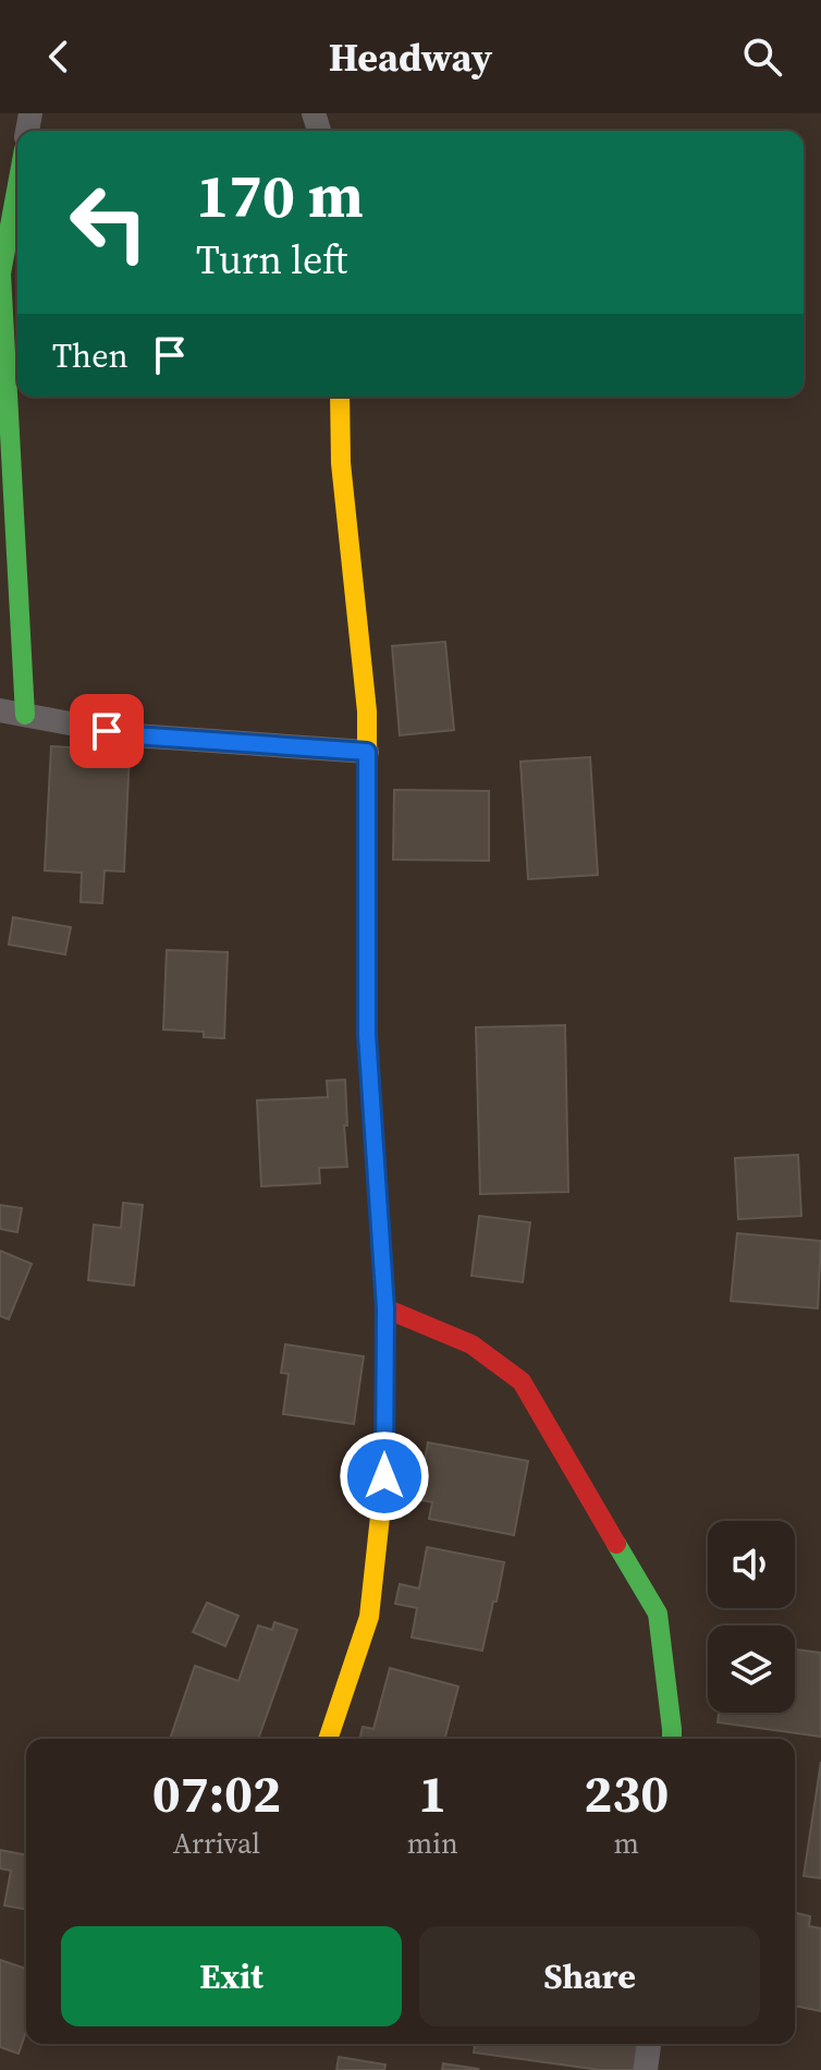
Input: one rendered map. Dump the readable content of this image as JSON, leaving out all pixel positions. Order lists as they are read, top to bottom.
{
  "page": {
    "header": "Headway",
    "turn": ["170 m", "Turn left"],
    "then": "Then",
    "eta": [
      "07:02",
      "Arrival",
      "1",
      "min",
      "230",
      "m"
    ],
    "buttons": ["Exit", "Share"]
  }
}
